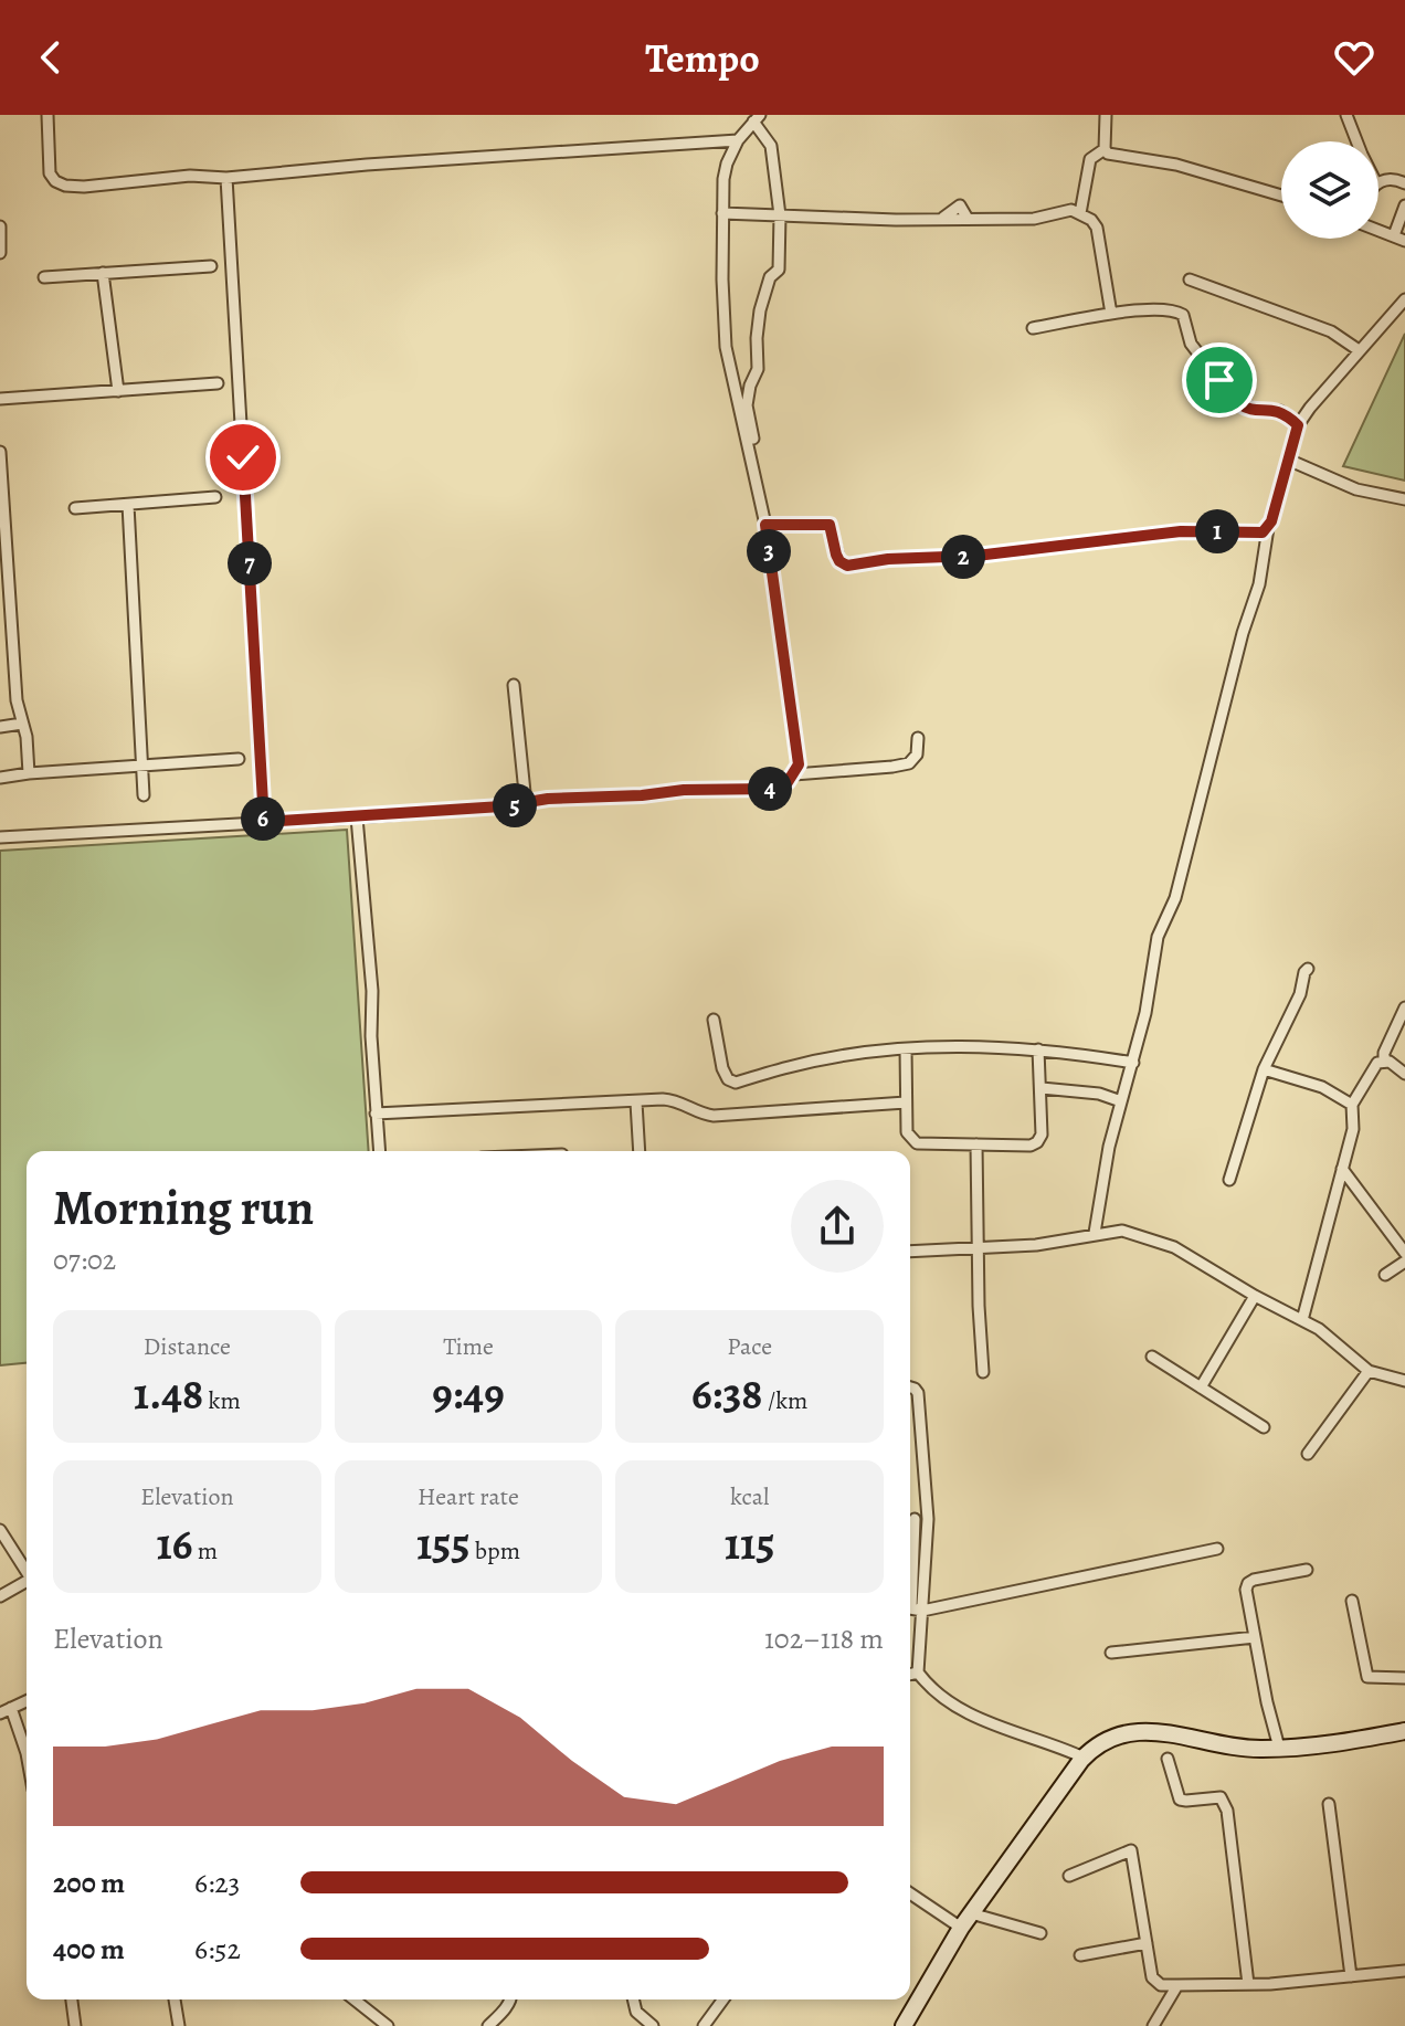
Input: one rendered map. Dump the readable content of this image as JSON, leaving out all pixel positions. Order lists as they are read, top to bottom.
{
  "page": {
    "header": "Tempo",
    "pins": [
      "1",
      "3",
      "2",
      "7",
      "4",
      "5",
      "6"
    ],
    "heading": ["Morning run", "07:02"],
    "stats": [
      ["Distance", "1.48 km"],
      ["Time", "9:49"],
      ["Pace", "6:38 /km"],
      ["Elevation", "16 m"],
      ["Heart rate", "155 bpm"],
      ["kcal", "115"]
    ],
    "chart": ["Elevation", "102–118 m"],
    "list": [
      {
        "name": "200 m",
        "note": "6:23"
      },
      {
        "name": "400 m",
        "note": "6:52"
      }
    ]
  }
}
